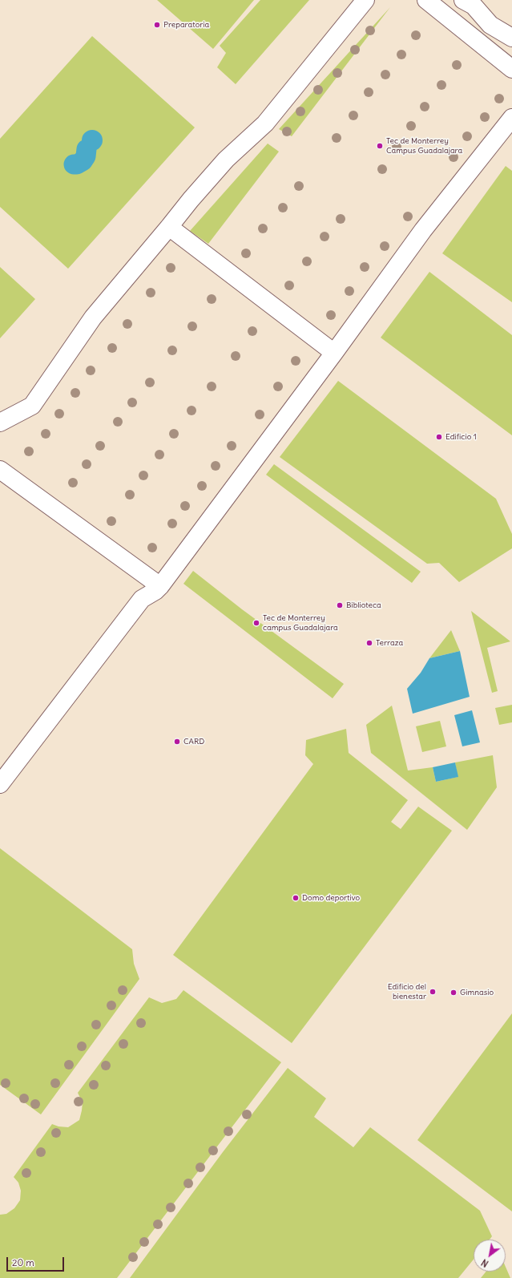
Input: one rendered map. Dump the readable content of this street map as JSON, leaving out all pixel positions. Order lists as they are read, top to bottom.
{
  "places": [
    "Preparatoria",
    "Tec de Monterrey Campus Guadalajara",
    "Edificio 1",
    "Biblioteca",
    "Tec de Monterrey campus Guadalajara",
    "Terraza",
    "CARD",
    "Domo deportivo",
    "Edificio del bienestar",
    "Gimnasio"
  ],
  "scale_bar": "20 m",
  "north": "bottom left"
}
